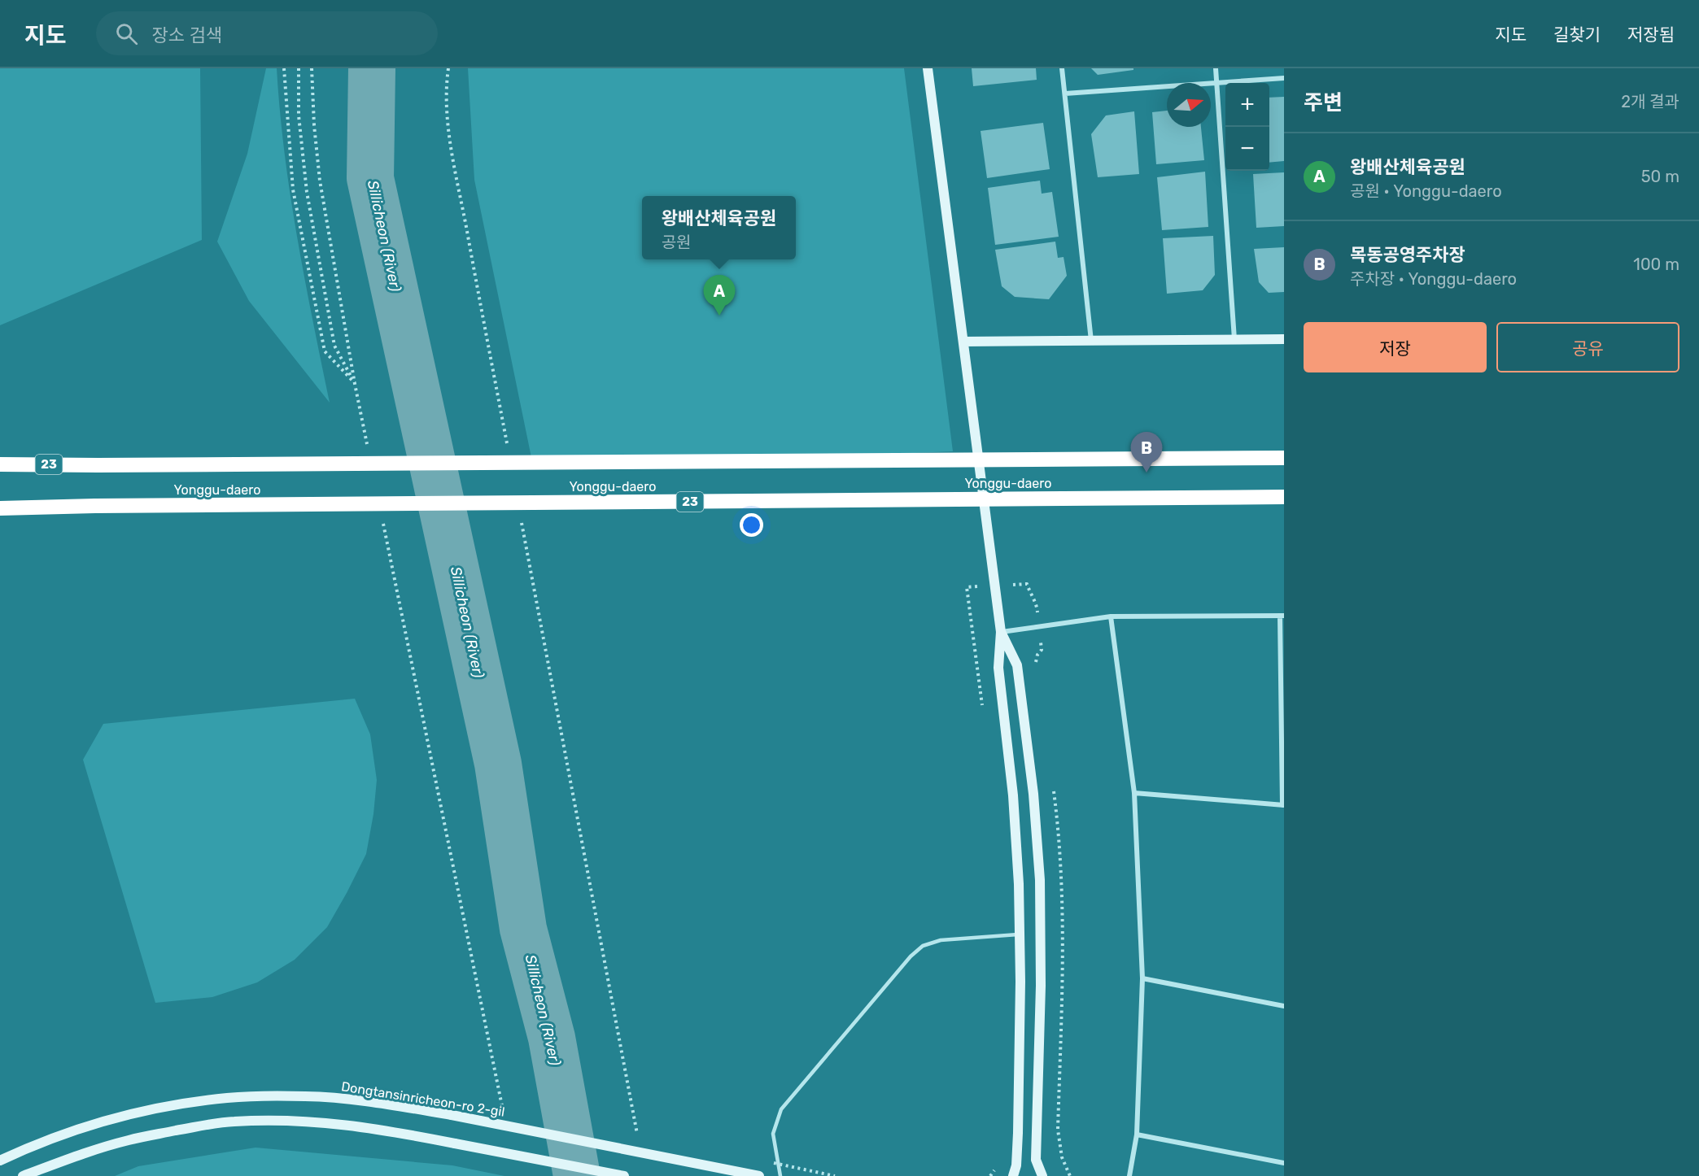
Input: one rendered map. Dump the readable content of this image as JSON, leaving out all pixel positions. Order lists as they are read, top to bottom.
{
  "streets": {
    "highway": ["23", "Yonggu-daero"],
    "street": ["Dongtansinricheon-ro 2-gil"]
  },
  "water": ["Sillicheon (River)"],
  "north": "right",
  "page": {
    "header": "지도",
    "search": "장소 검색",
    "nav": ["지도", "길찾기", "저장됨"],
    "heading": ["주변", "2개 결과"],
    "map_buttons": ["+", "−"],
    "list": [
      {
        "mark": "A",
        "name": "왕배산체육공원",
        "note": "공원 · Yonggu-daero",
        "value": "50 m"
      },
      {
        "mark": "B",
        "name": "목동공영주차장",
        "note": "주차장 · Yonggu-daero",
        "value": "100 m"
      }
    ],
    "popup": ["왕배산체육공원", "공원"],
    "pins": ["A", "B"],
    "buttons": ["저장", "공유"]
  }
}
